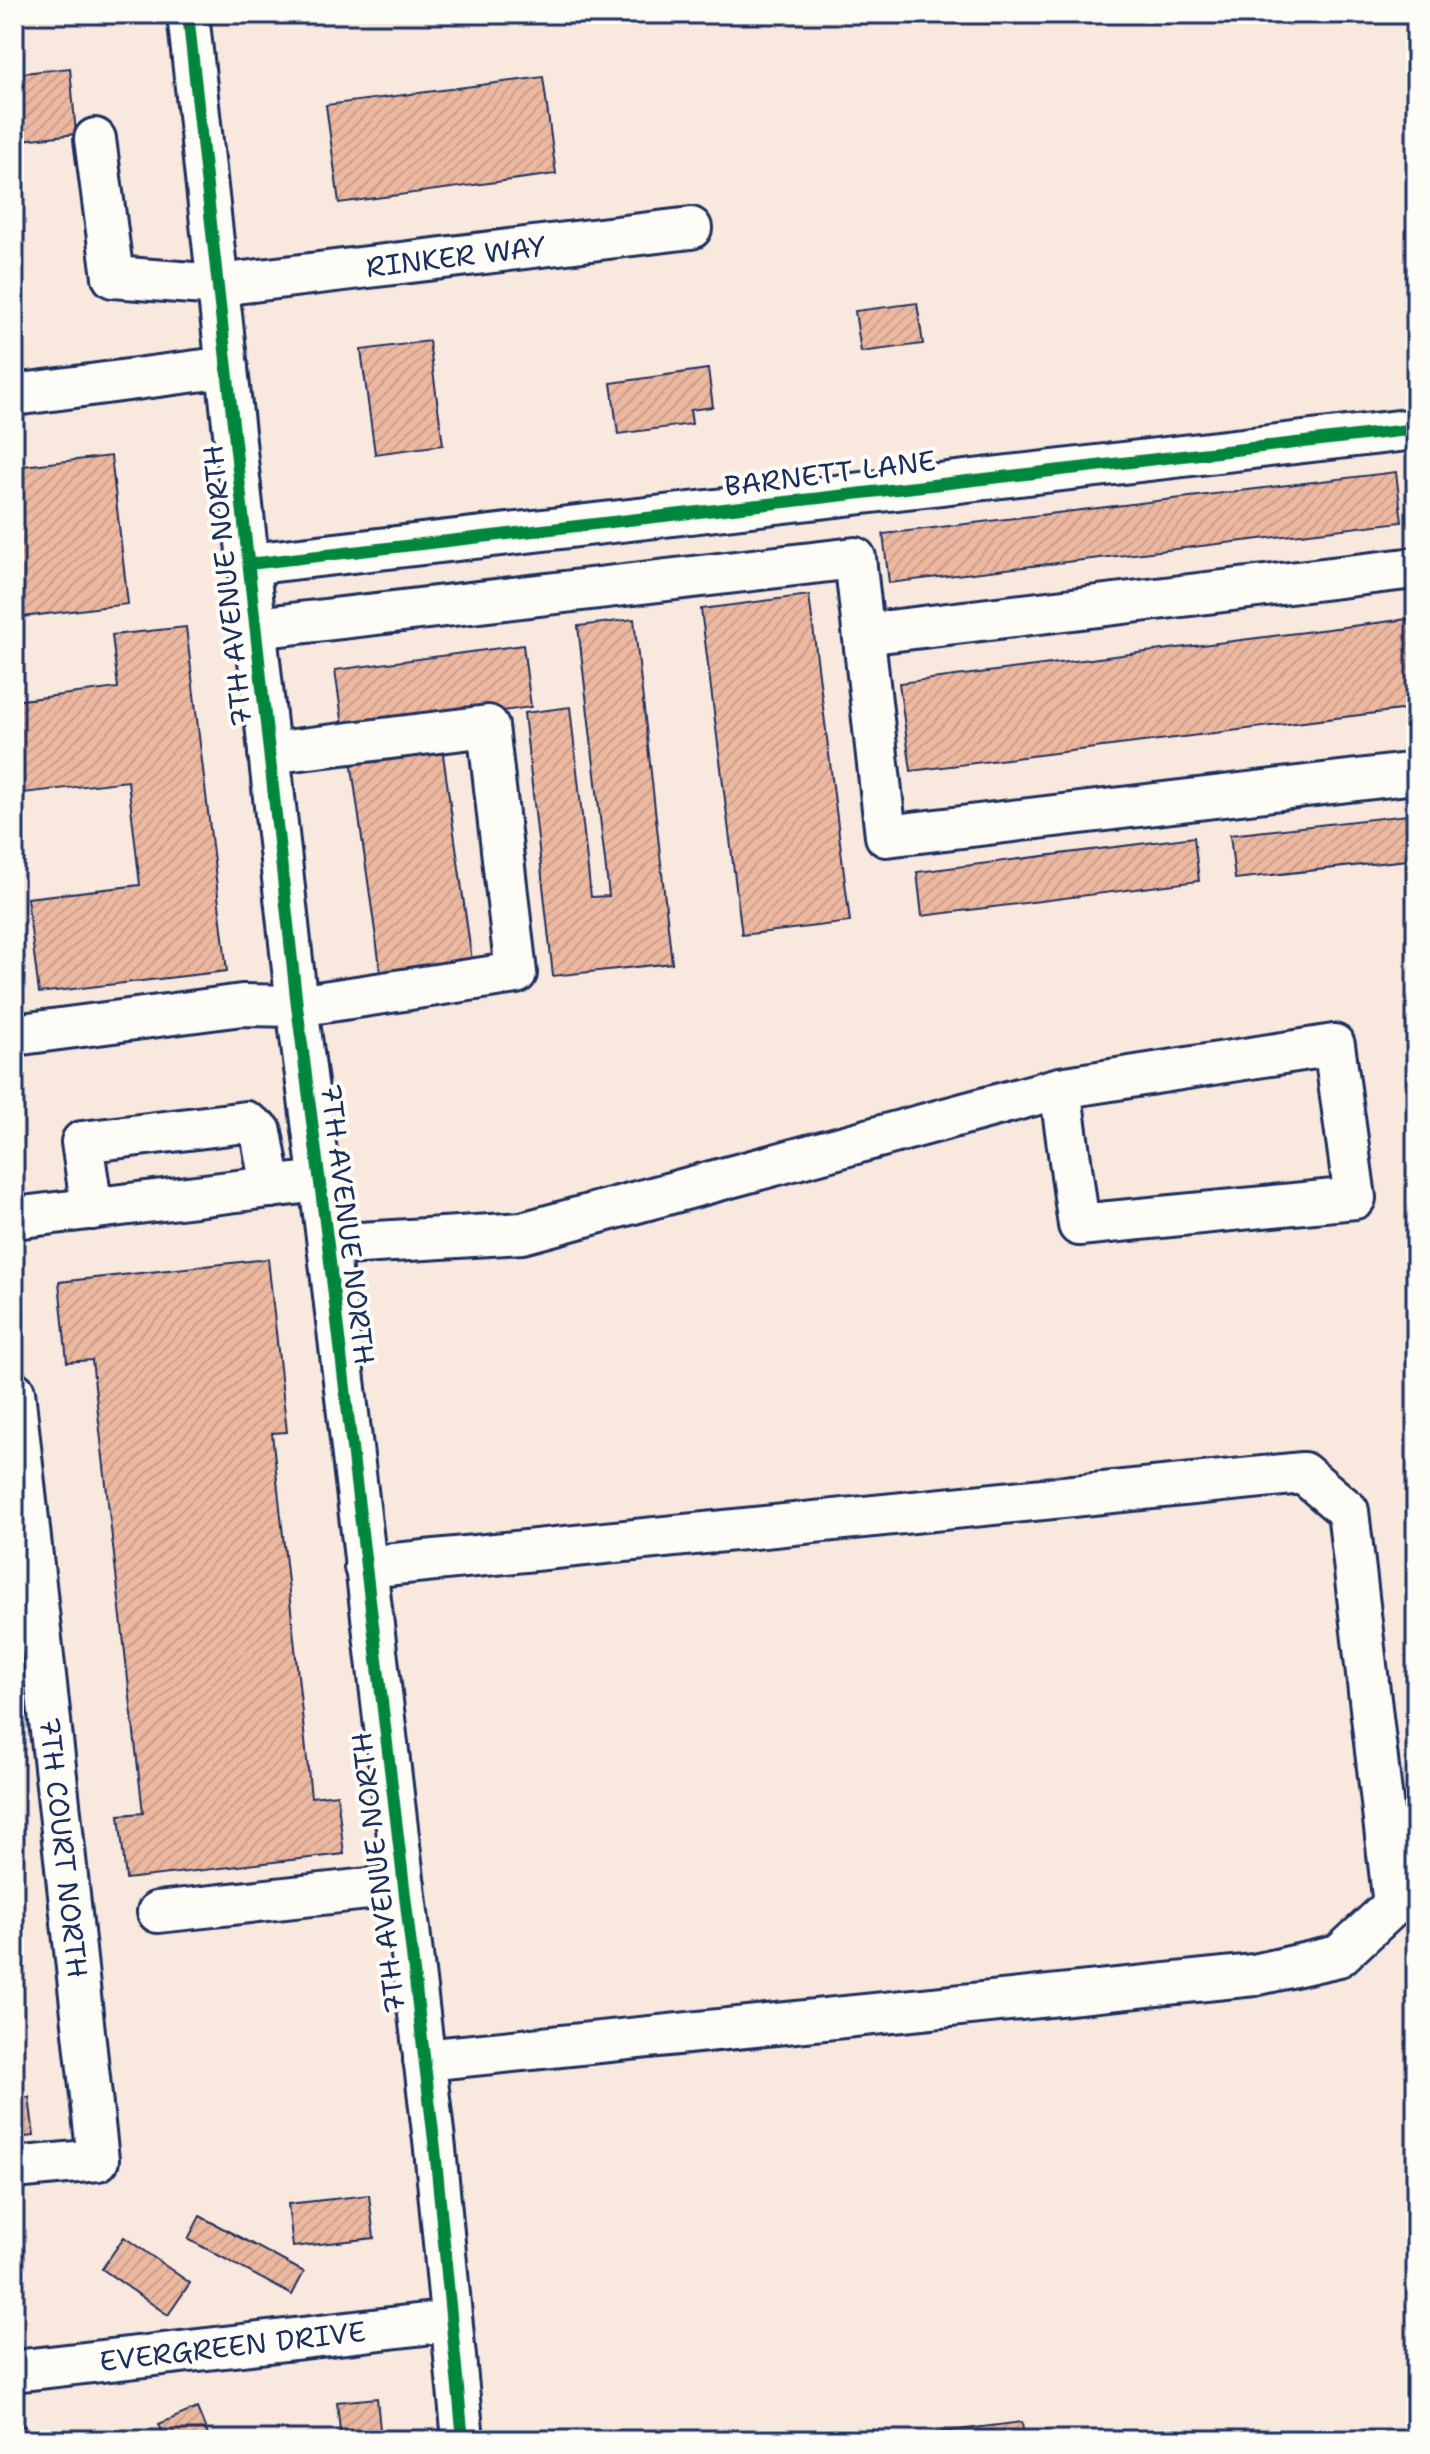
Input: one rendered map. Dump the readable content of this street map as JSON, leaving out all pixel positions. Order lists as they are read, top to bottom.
{
  "streets": {
    "street": [
      "RINKER WAY",
      "BARNETT LANE",
      "7TH AVENUE NORTH",
      "7TH COURT NORTH",
      "EVERGREEN DRIVE"
    ]
  },
  "crossings": [
    ["RINKER WAY", "7TH AVENUE NORTH"],
    ["BARNETT LANE", "7TH AVENUE NORTH"],
    ["7TH AVENUE NORTH", "EVERGREEN DRIVE"]
  ]
}
